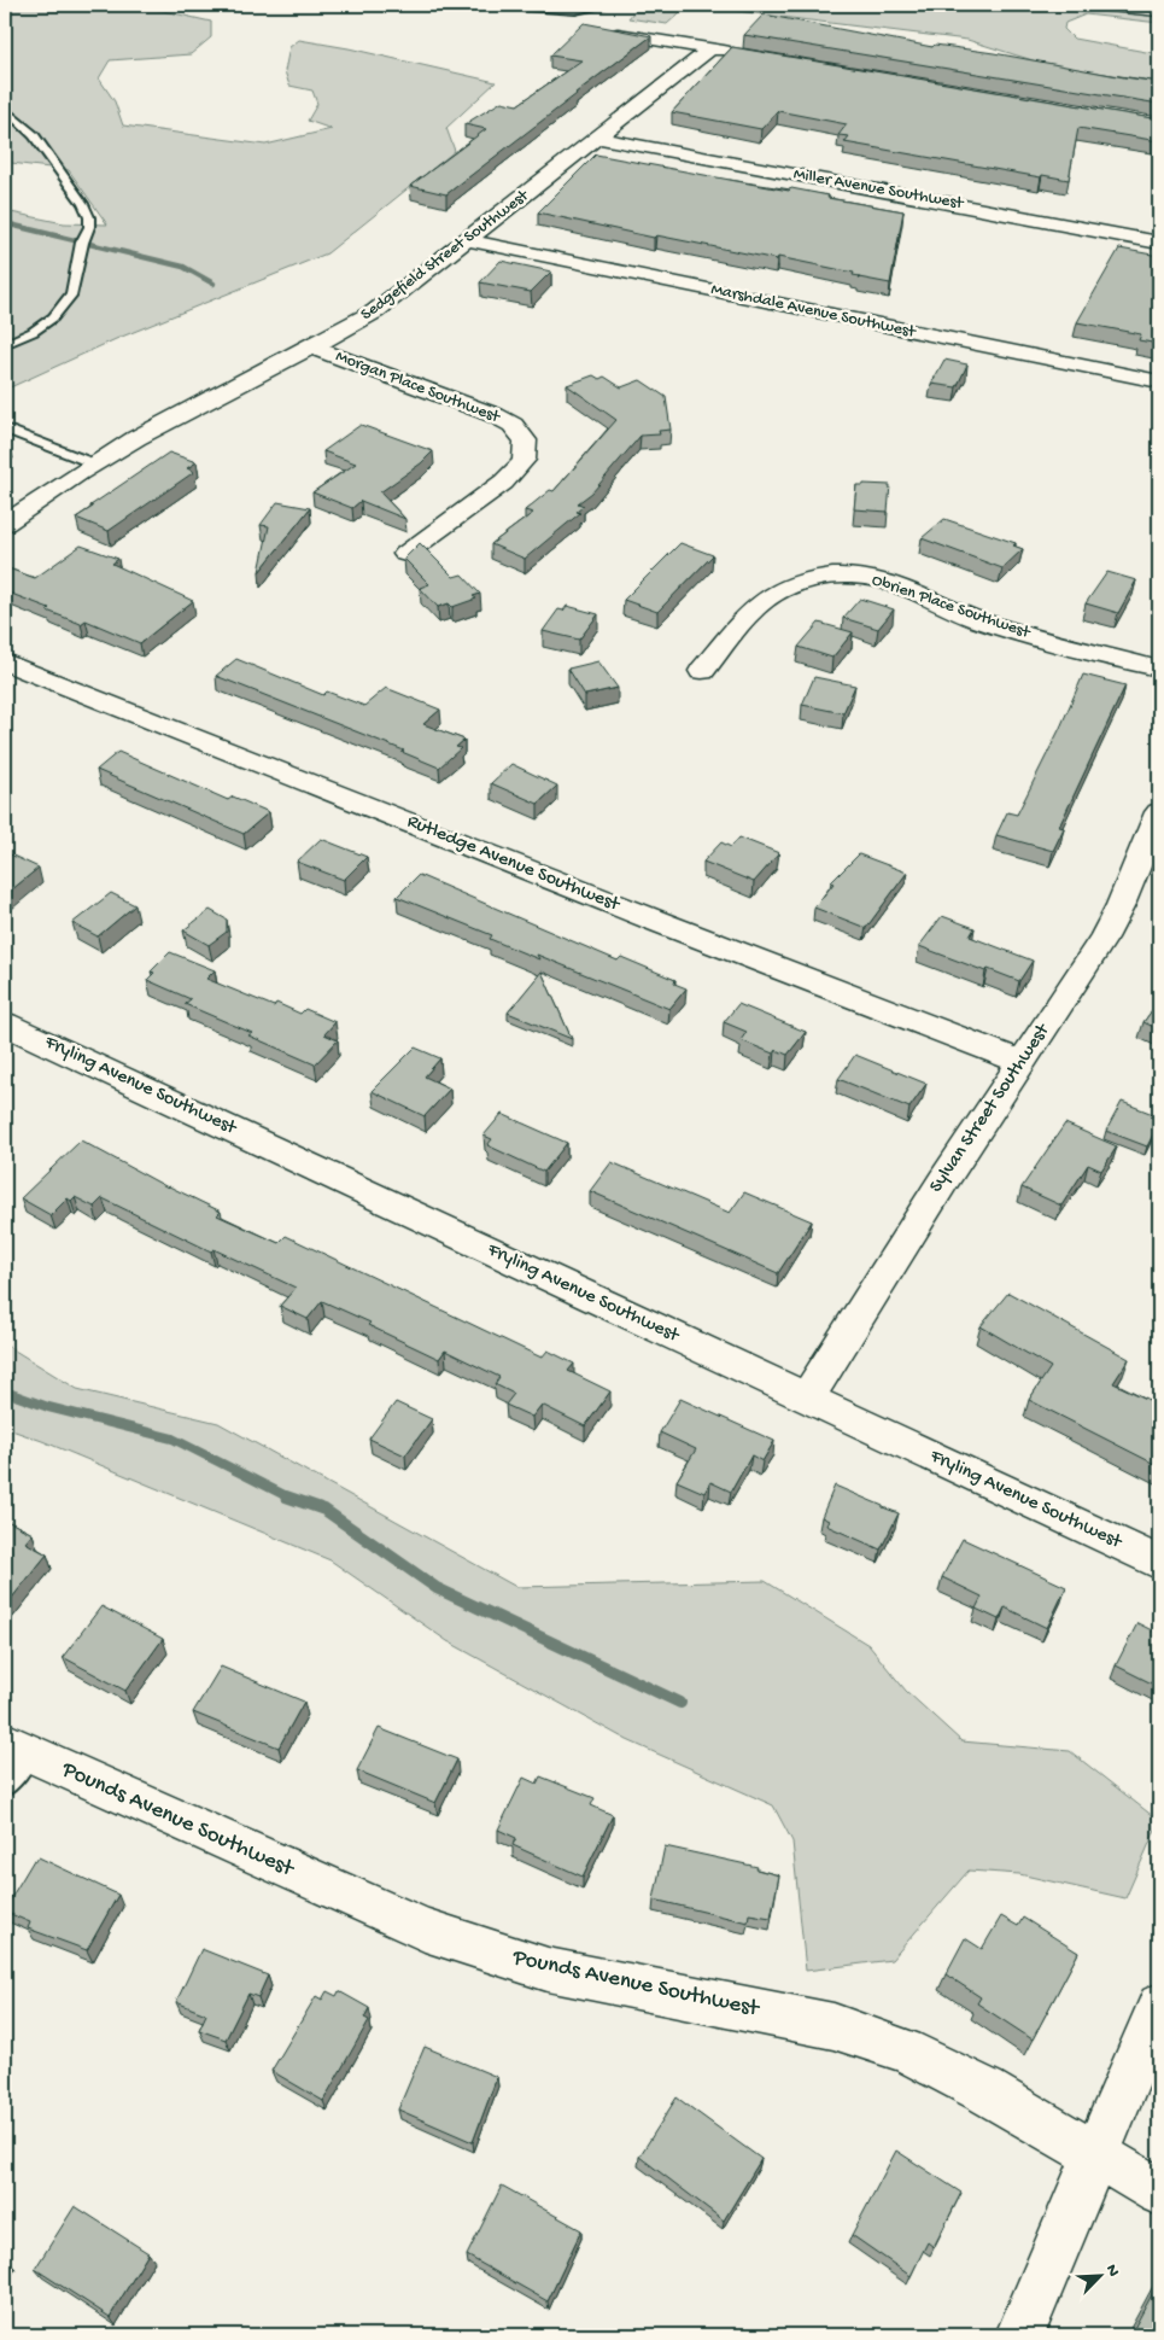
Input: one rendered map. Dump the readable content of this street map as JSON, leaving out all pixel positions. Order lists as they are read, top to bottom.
{
  "streets": {
    "street": [
      "Miller Avenue Southwest",
      "Sedgefield Street Southwest",
      "Marshdale Avenue Southwest",
      "Morgan Place Southwest",
      "Obrien Place Southwest",
      "Rutledge Avenue Southwest",
      "Fryling Avenue Southwest",
      "Sylvan Street Southwest",
      "Pounds Avenue Southwest"
    ]
  },
  "crossings": [
    ["Miller Avenue Southwest", "Sedgefield Street Southwest"],
    ["Sedgefield Street Southwest", "Marshdale Avenue Southwest"],
    ["Sedgefield Street Southwest", "Morgan Place Southwest"],
    ["Rutledge Avenue Southwest", "Sylvan Street Southwest"],
    ["Fryling Avenue Southwest", "Sylvan Street Southwest"]
  ],
  "north": "top right"
}
